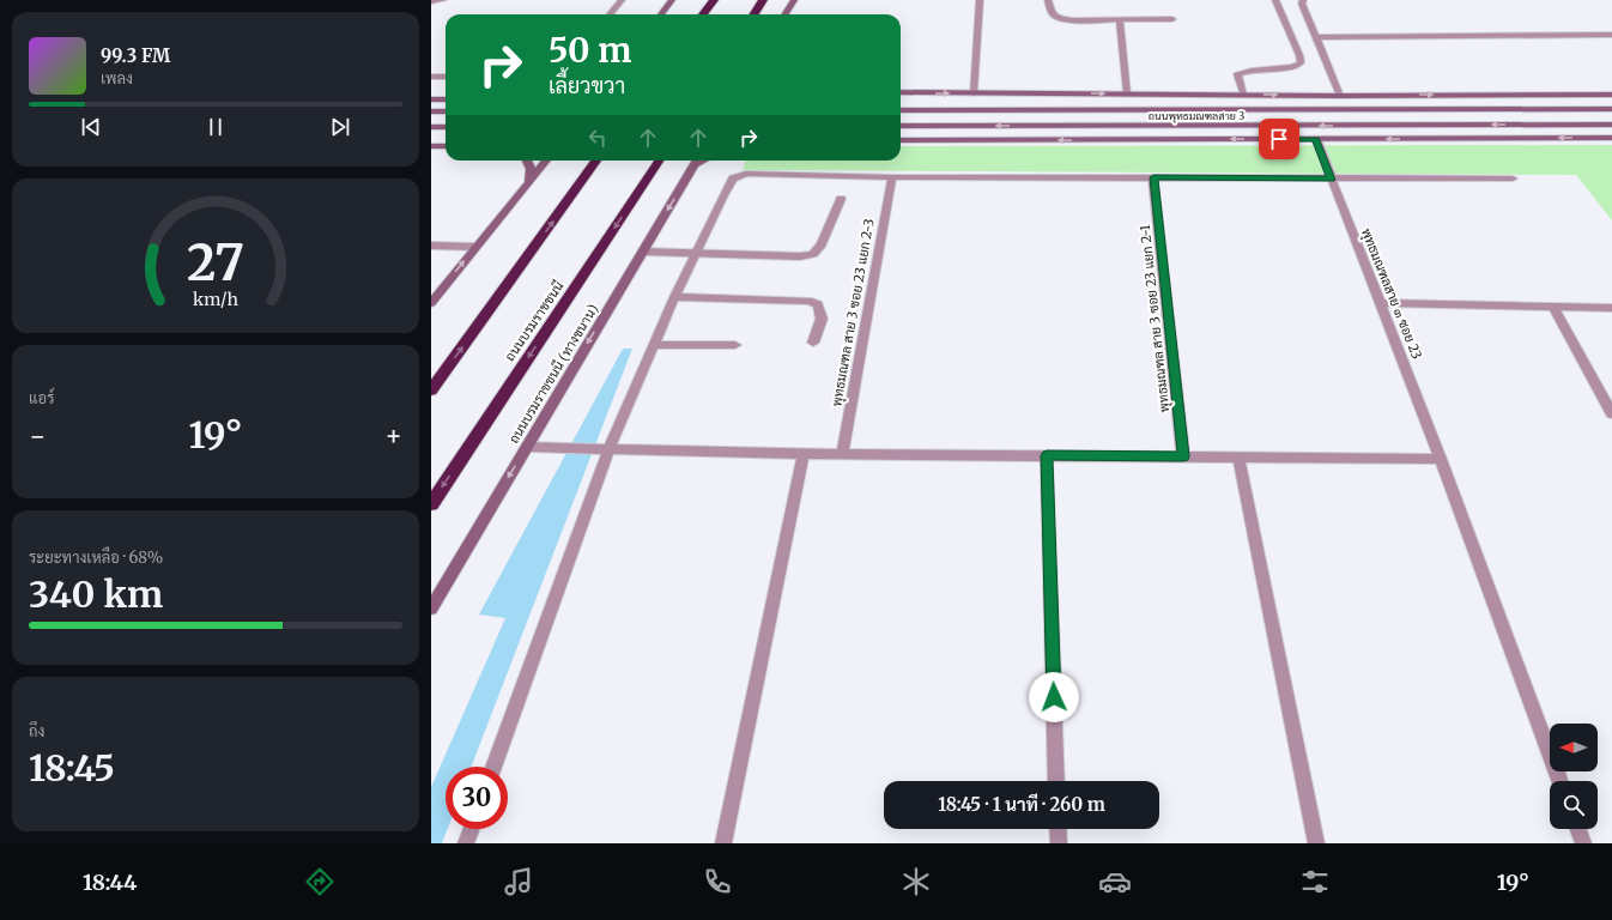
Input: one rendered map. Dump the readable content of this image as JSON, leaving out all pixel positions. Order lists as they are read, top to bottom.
{
  "streets": {
    "highway": ["ถนนบรมราชชนนี"],
    "main road": ["ถนนพุทธมณฑลสาย 3", "ถนนบรมราชชนนี (ทางขนาน)"],
    "street": ["พุทธมณฑลสาย ๓ ซอย 23", "พุทธมณฑล สาย 3 ซอย 23 แยก 2-3", "พุทธมณฑล สาย 3 ซอย 23 แยก 2-1"]
  },
  "one_way": ["ถนนบรมราชชนนี (ทางขนาน)"],
  "north": "left",
  "page": {
    "turn": ["50 m", "เลี้ยวขวา"],
    "song": ["99.3 FM", "เพลง"],
    "tile": [
      "แอร์",
      ["ระยะทางเหลือ · 68%", "340 km"],
      ["ถึง", "18:45"]
    ],
    "heat": ["−", "19°", "+"],
    "limit": "30",
    "trip": "18:45 · 1 นาที · 260 m",
    "tabs": ["18:44", "19°"],
    "gauge": ["27", "km/h"]
  }
}
